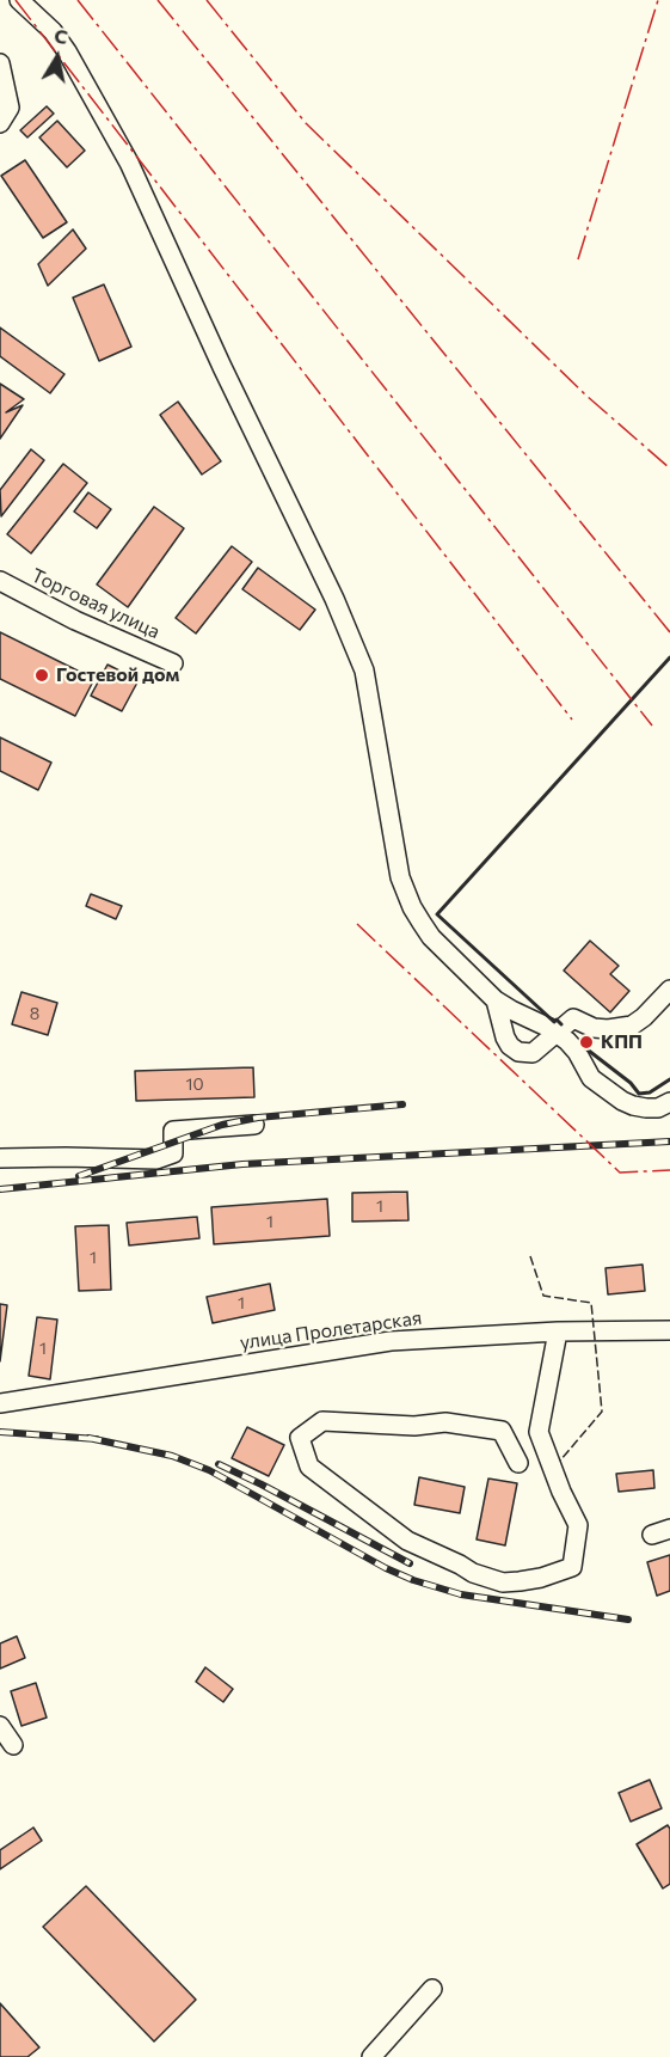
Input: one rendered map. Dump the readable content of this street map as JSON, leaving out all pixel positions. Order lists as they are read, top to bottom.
{
  "streets": {
    "street": ["Торговая улица", "улица Пролетарская"]
  },
  "places": ["Гостевой дом", "КПП"],
  "house_numbers": [
    "8",
    "10",
    "1",
    "1",
    "1",
    "1",
    "1"
  ],
  "north": "top"
}
